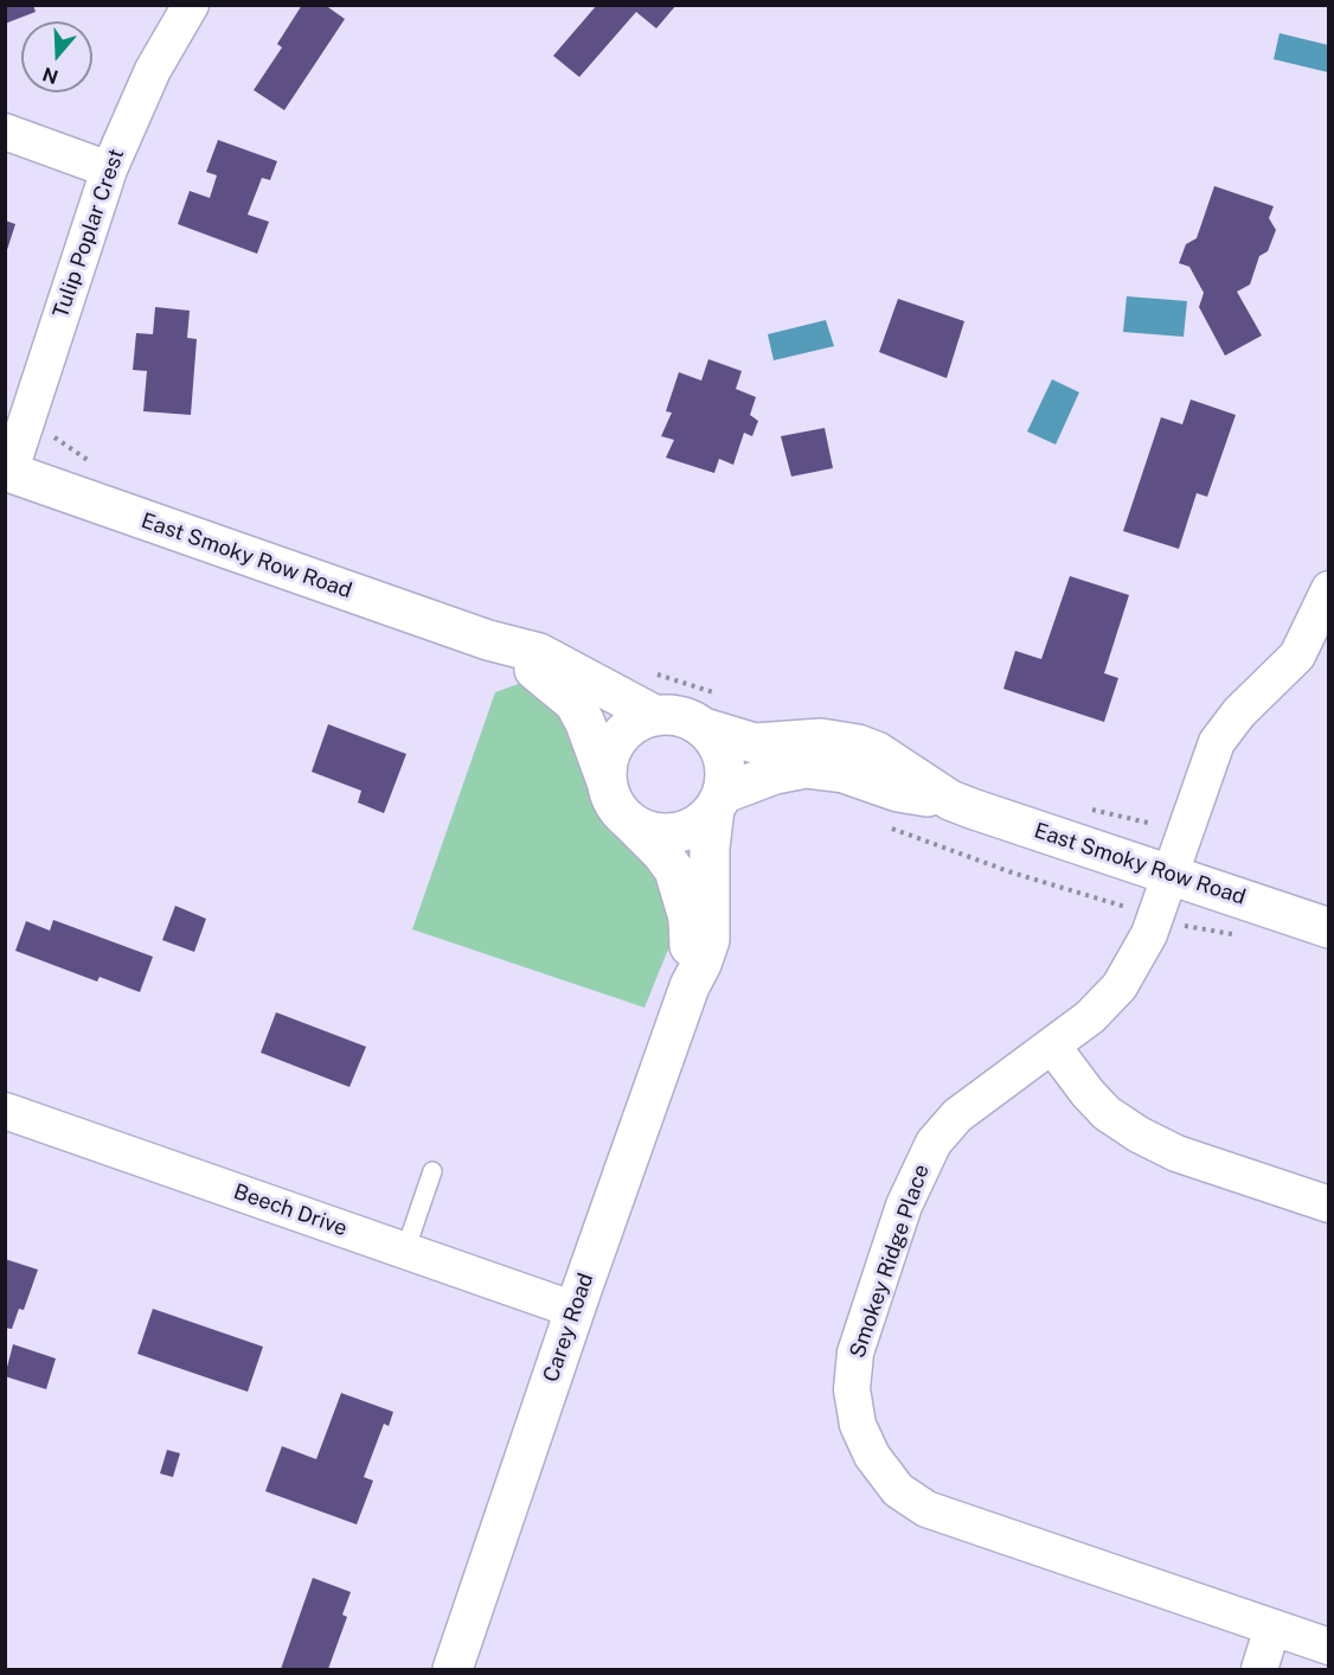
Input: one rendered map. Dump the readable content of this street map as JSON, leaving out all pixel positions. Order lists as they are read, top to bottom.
{
  "streets": {
    "street": [
      "Tulip Poplar Crest",
      "East Smoky Row Road",
      "Beech Drive",
      "Smokey Ridge Place",
      "Carey Road"
    ]
  },
  "crossings": [
    ["Tulip Poplar Crest", "East Smoky Row Road"],
    ["East Smoky Row Road", "Smokey Ridge Place"],
    ["East Smoky Row Road", "Carey Road"],
    ["Beech Drive", "Carey Road"]
  ],
  "north": "bottom"
}
